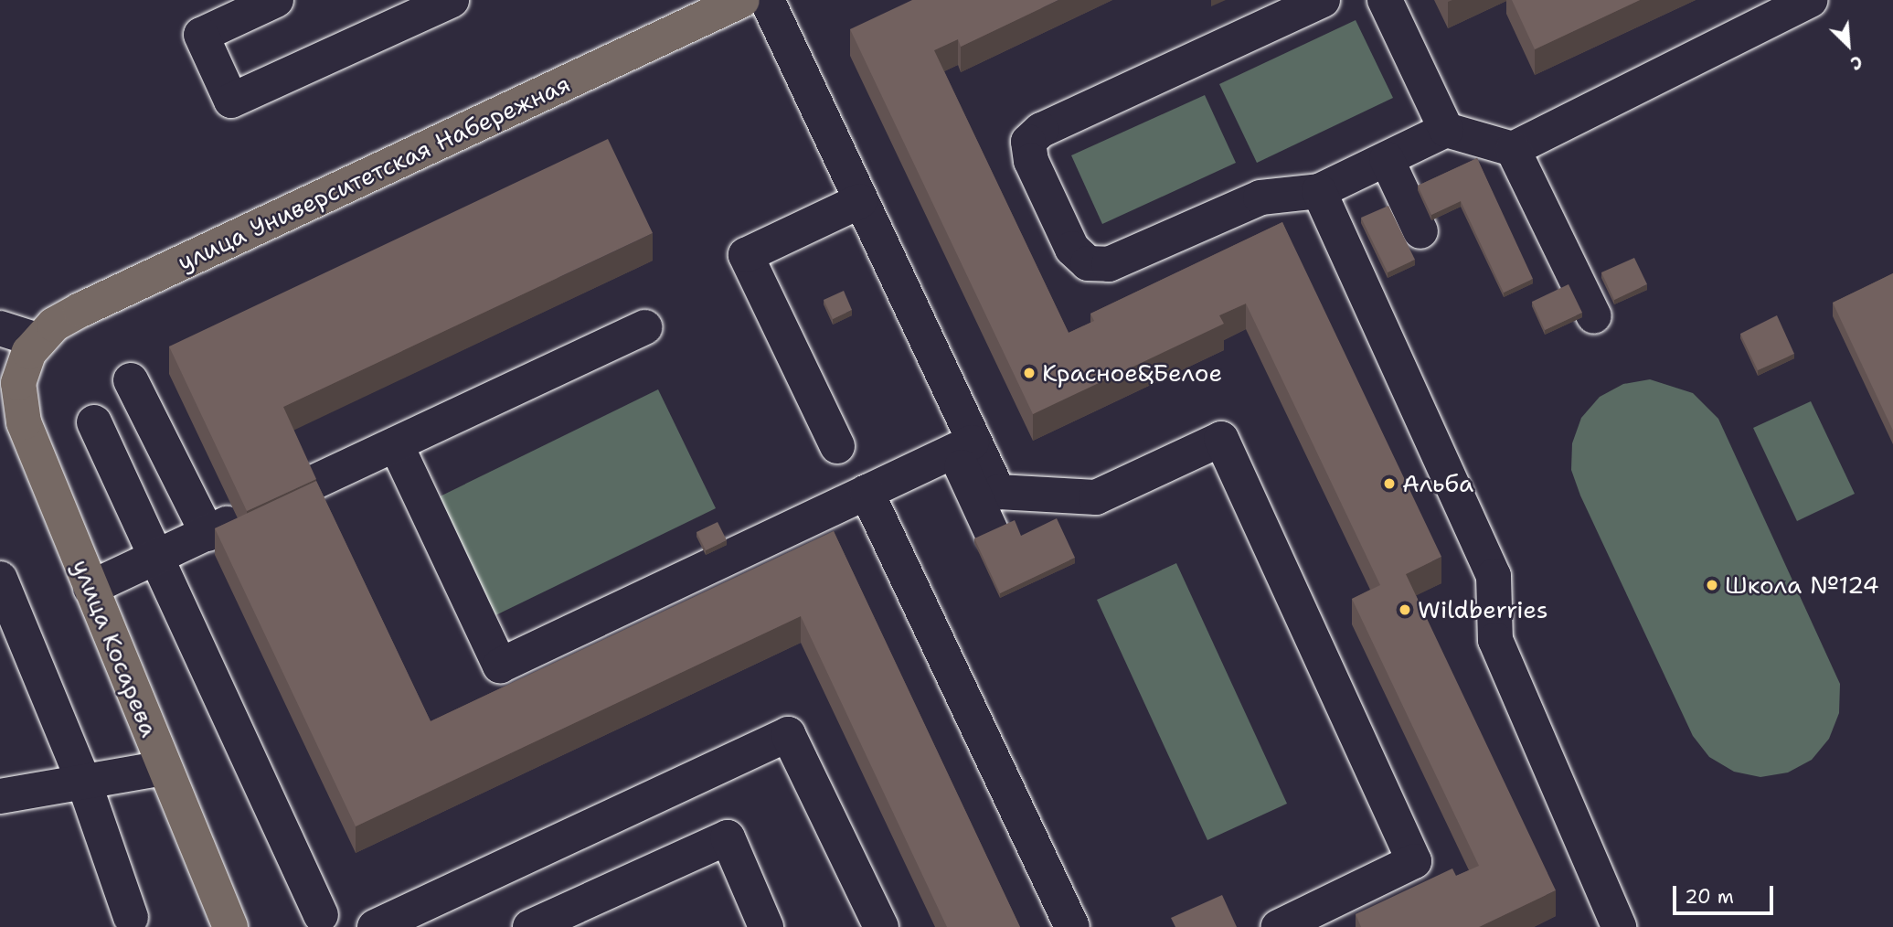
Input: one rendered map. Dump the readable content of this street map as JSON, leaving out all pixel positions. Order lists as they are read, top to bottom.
{
  "streets": {
    "main road": ["улица Университетская Набережная", "улица Косарева"]
  },
  "crossings": [
    ["улица Университетская Набережная", "улица Косарева"]
  ],
  "places": [
    "Красное&Белое",
    "Альба",
    "Школа №124",
    "Wildberries"
  ],
  "scale_bar": "20 m",
  "north": "bottom right"
}
